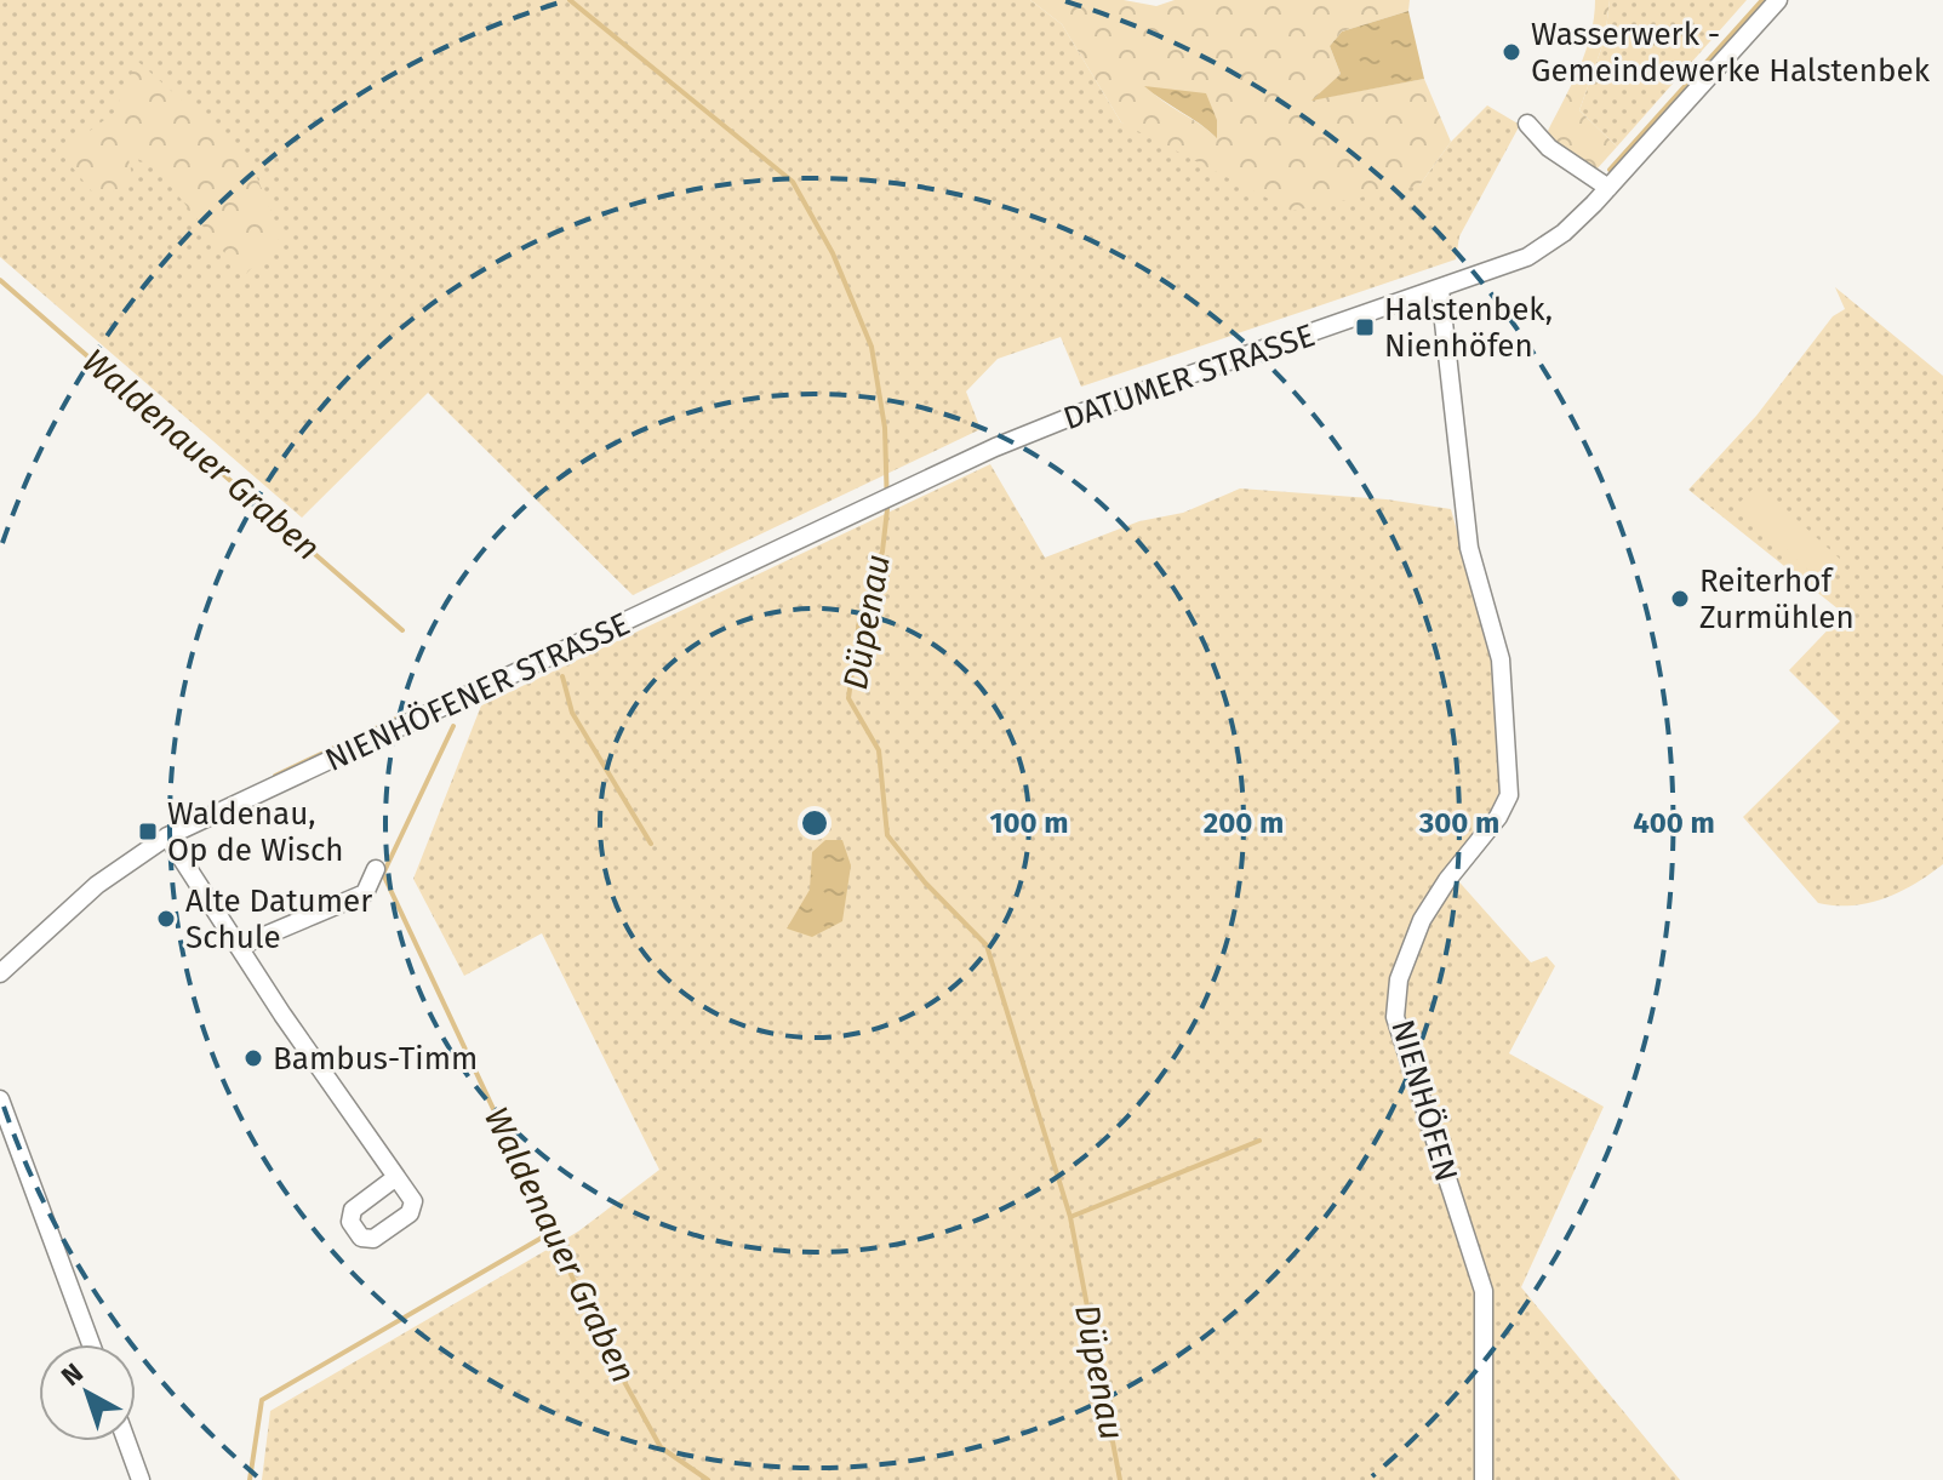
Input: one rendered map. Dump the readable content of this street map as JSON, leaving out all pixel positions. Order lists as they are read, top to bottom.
{
  "streets": {
    "street": ["DATUMER STRASSE", "NIENHÖFENER STRASSE", "NIENHÖFEN"]
  },
  "crossings": [
    ["DATUMER STRASSE", "NIENHÖFENER STRASSE"],
    ["DATUMER STRASSE", "NIENHÖFEN"]
  ],
  "water": ["Waldenauer Graben", "Düpenau"],
  "places": {
    "other": [
      "Wasserwerk - Gemeindewerke Halstenbek",
      "Reiterhof Zurmühlen",
      "Alte Datumer Schule",
      "Bambus-Timm"
    ],
    "transit": ["Halstenbek, Nienhöfen", "Waldenau, Op de Wisch"]
  },
  "north": "top left",
  "rings": [
    "100 m",
    "200 m",
    "300 m",
    "400 m"
  ]
}
